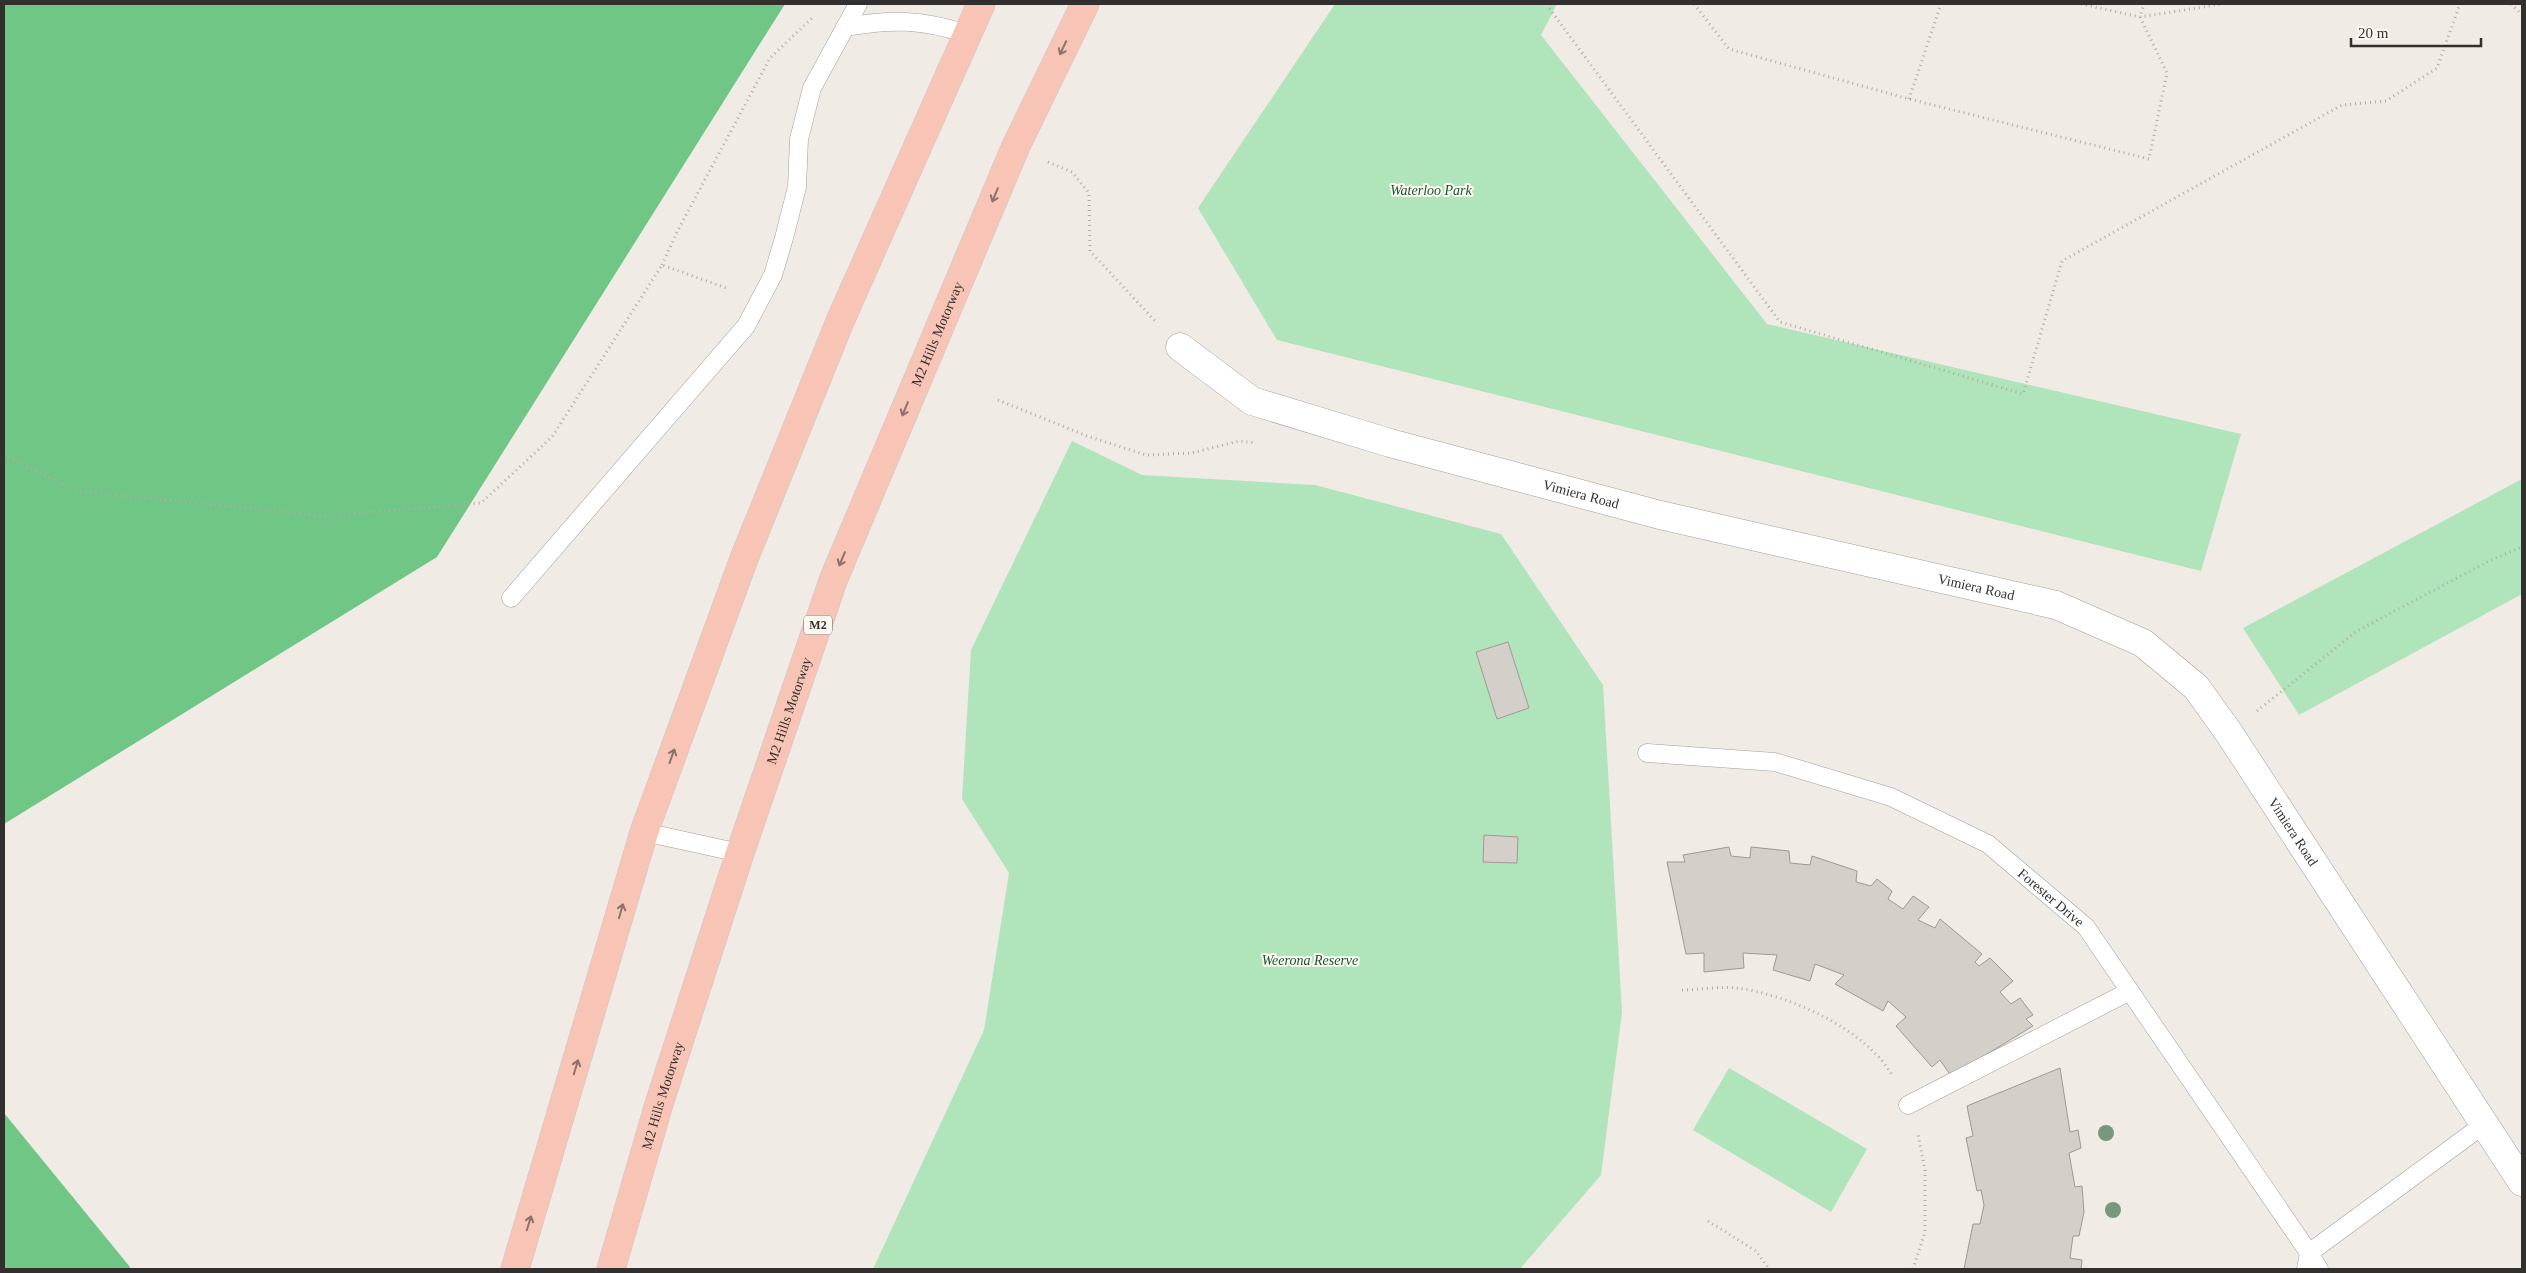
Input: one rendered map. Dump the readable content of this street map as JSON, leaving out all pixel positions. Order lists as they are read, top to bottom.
{
  "streets": {
    "highway": ["M2 Hills Motorway", "M2"],
    "street": ["Vimiera Road"],
    "lane": ["Forester Drive"]
  },
  "parks": ["Waterloo Park", "Weerona Reserve"],
  "scale_bar": "20 m"
}
